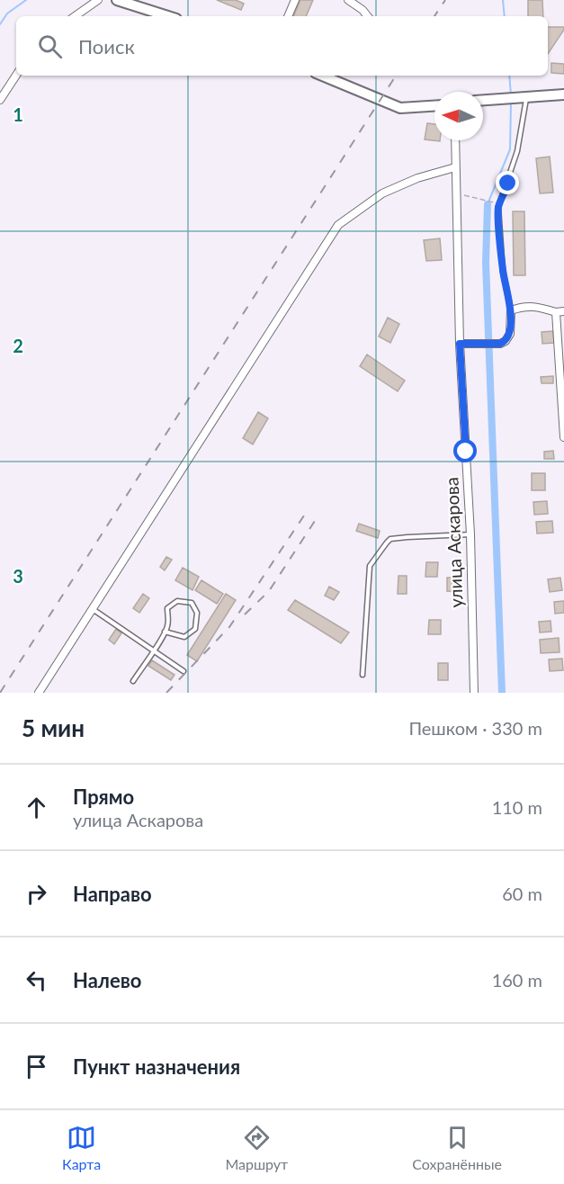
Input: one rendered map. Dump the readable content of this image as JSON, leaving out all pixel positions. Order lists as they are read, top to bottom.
{
  "streets": {
    "street": ["улица Аскарова"]
  },
  "north": "left",
  "page": {
    "search": "Поиск",
    "heading": ["5 мин", "Пешком · 330 m"],
    "list": [
      ["Прямо", "улица Аскарова", "110 m"],
      ["Направо", "60 m"],
      ["Налево", "160 m"],
      "Пункт назначения"
    ],
    "nav": ["Карта", "Маршрут", "Сохранённые"]
  },
  "grid": {
    "rows": ["1", "2", "3"]
  }
}
